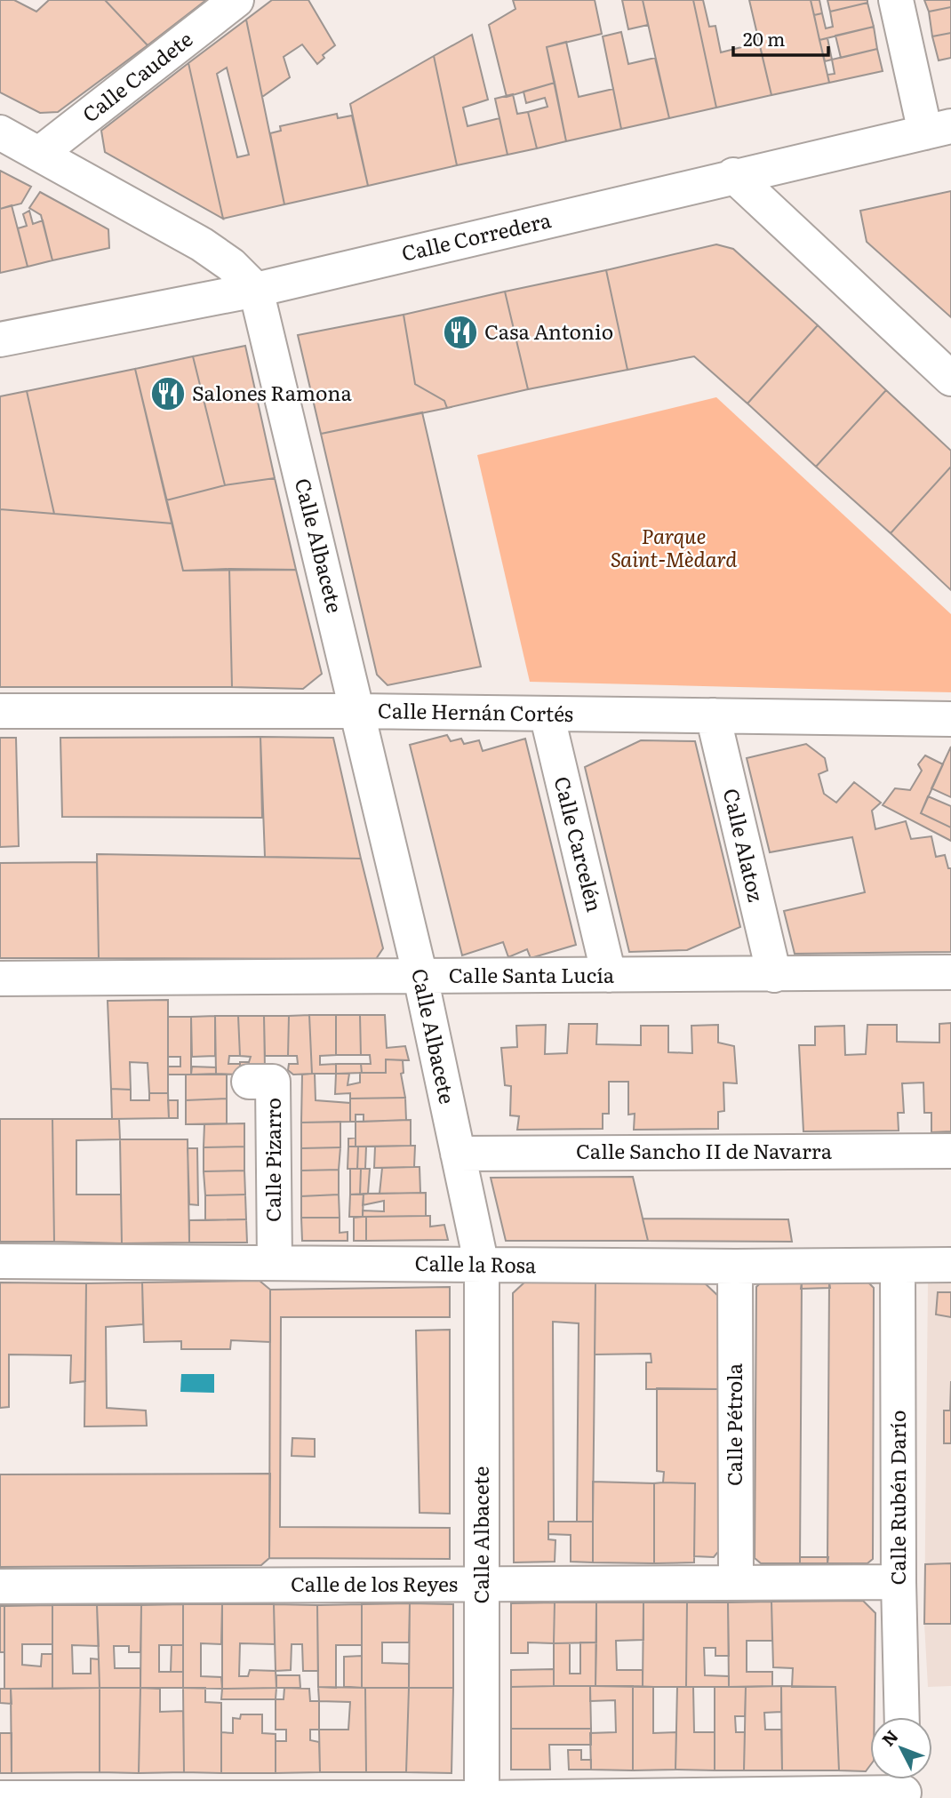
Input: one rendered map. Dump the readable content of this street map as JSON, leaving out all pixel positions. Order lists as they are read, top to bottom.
{
  "streets": {
    "street": [
      "Calle Caudete",
      "Calle Corredera",
      "Calle Albacete",
      "Calle Hernán Cortés",
      "Calle Carcelén",
      "Calle Alatoz",
      "Calle Santa Lucía",
      "Calle Sancho II de Navarra",
      "Calle Pizarro",
      "Calle la Rosa",
      "Calle Pétrola",
      "Calle Rubén Darío",
      "Calle de los Reyes"
    ]
  },
  "crossings": [
    ["Calle Corredera", "Calle Albacete"],
    ["Calle Albacete", "Calle Hernán Cortés"],
    ["Calle Albacete", "Calle Santa Lucía"],
    ["Calle Albacete", "Calle Sancho II de Navarra"],
    ["Calle Albacete", "Calle la Rosa"],
    ["Calle Albacete", "Calle de los Reyes"],
    ["Calle Hernán Cortés", "Calle Carcelén"],
    ["Calle Hernán Cortés", "Calle Alatoz"],
    ["Calle Carcelén", "Calle Santa Lucía"],
    ["Calle Alatoz", "Calle Santa Lucía"],
    ["Calle Pizarro", "Calle la Rosa"],
    ["Calle la Rosa", "Calle Pétrola"],
    ["Calle la Rosa", "Calle Rubén Darío"],
    ["Calle Pétrola", "Calle de los Reyes"],
    ["Calle Rubén Darío", "Calle de los Reyes"]
  ],
  "parks": ["Parque Saint-Mèdard"],
  "places": {
    "restaurant": ["Casa Antonio", "Salones Ramona"]
  },
  "scale_bar": "20 m",
  "north": "top left"
}
